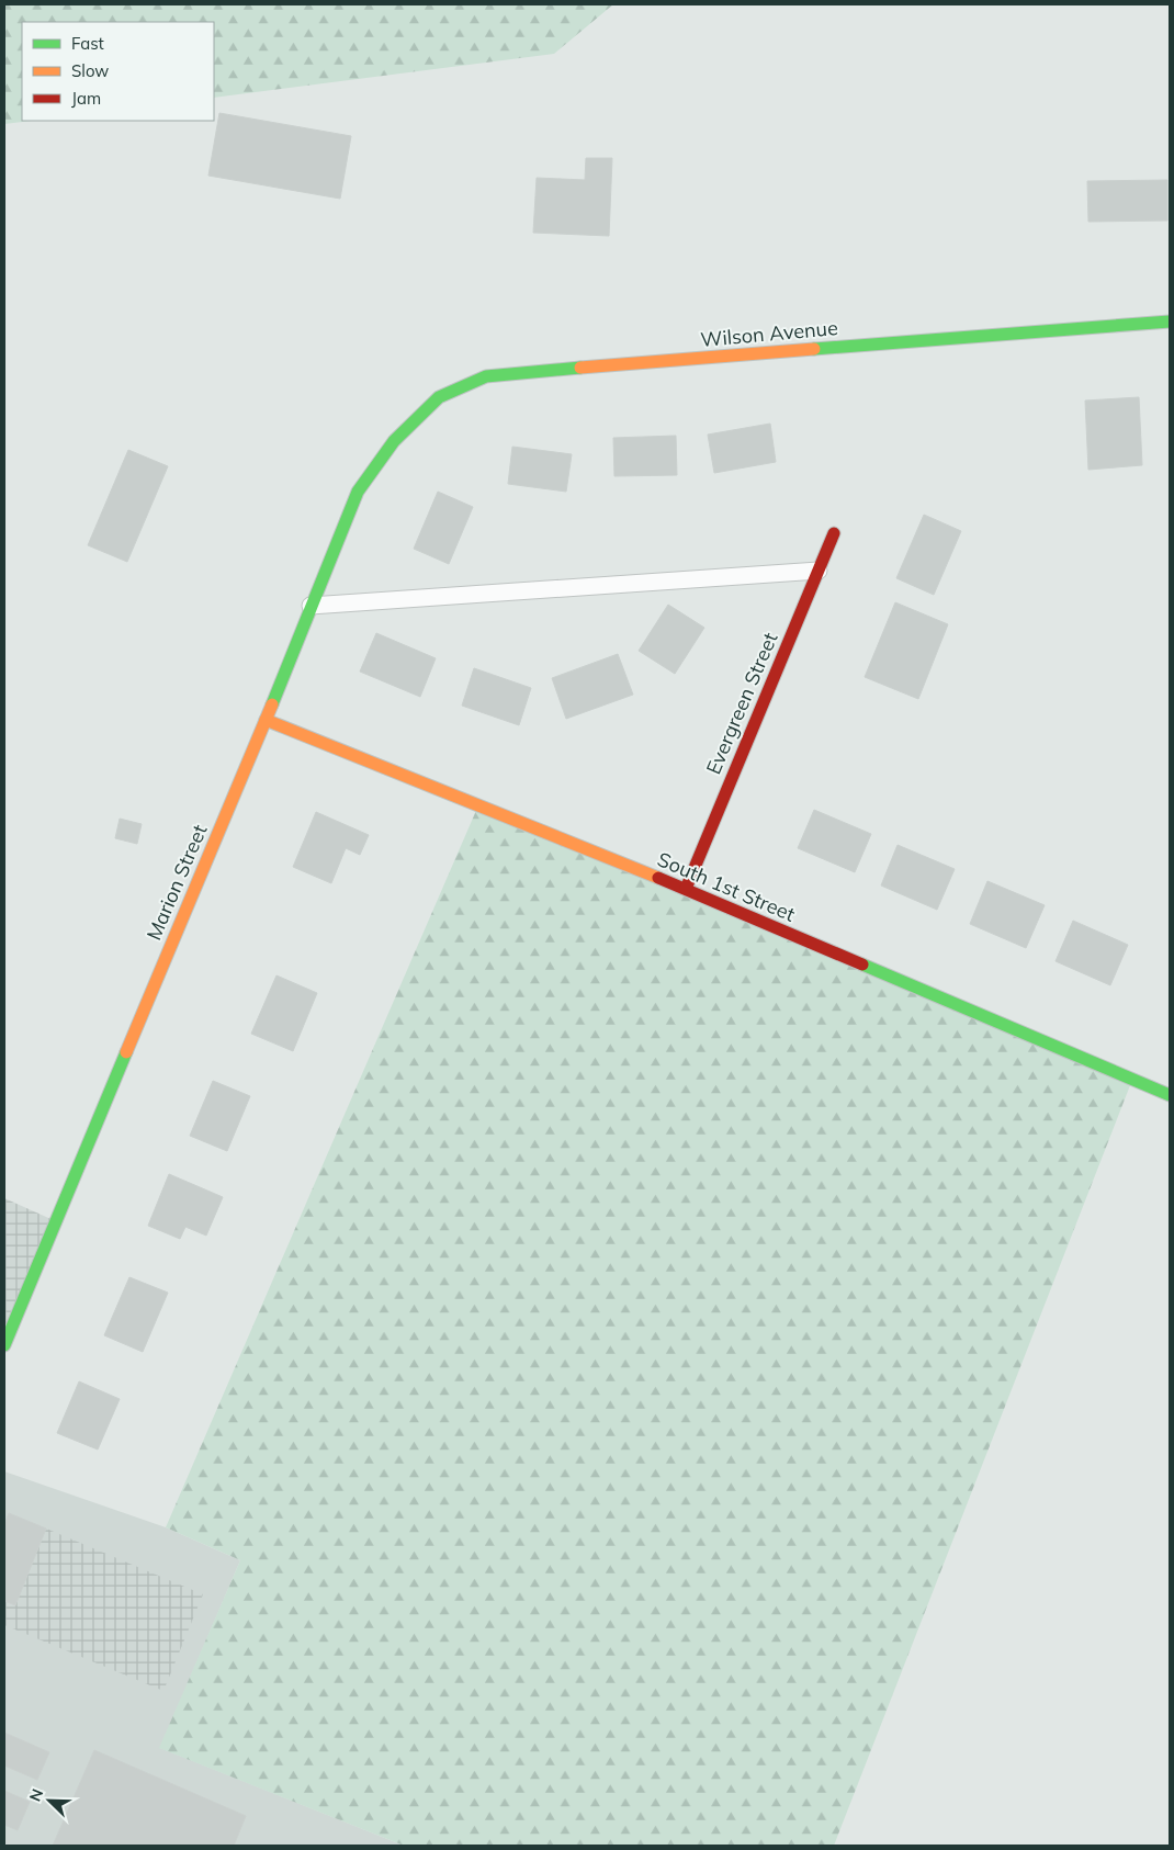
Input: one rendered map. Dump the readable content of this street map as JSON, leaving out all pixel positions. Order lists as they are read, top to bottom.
{
  "streets": {
    "street": [
      "Wilson Avenue",
      "Evergreen Street",
      "Marion Street",
      "South 1st Street"
    ]
  },
  "crossings": [
    ["Wilson Avenue", "Marion Street"],
    ["Evergreen Street", "South 1st Street"],
    ["Marion Street", "South 1st Street"]
  ],
  "legend": ["Fast", "Slow", "Jam"],
  "north": "top left"
}
